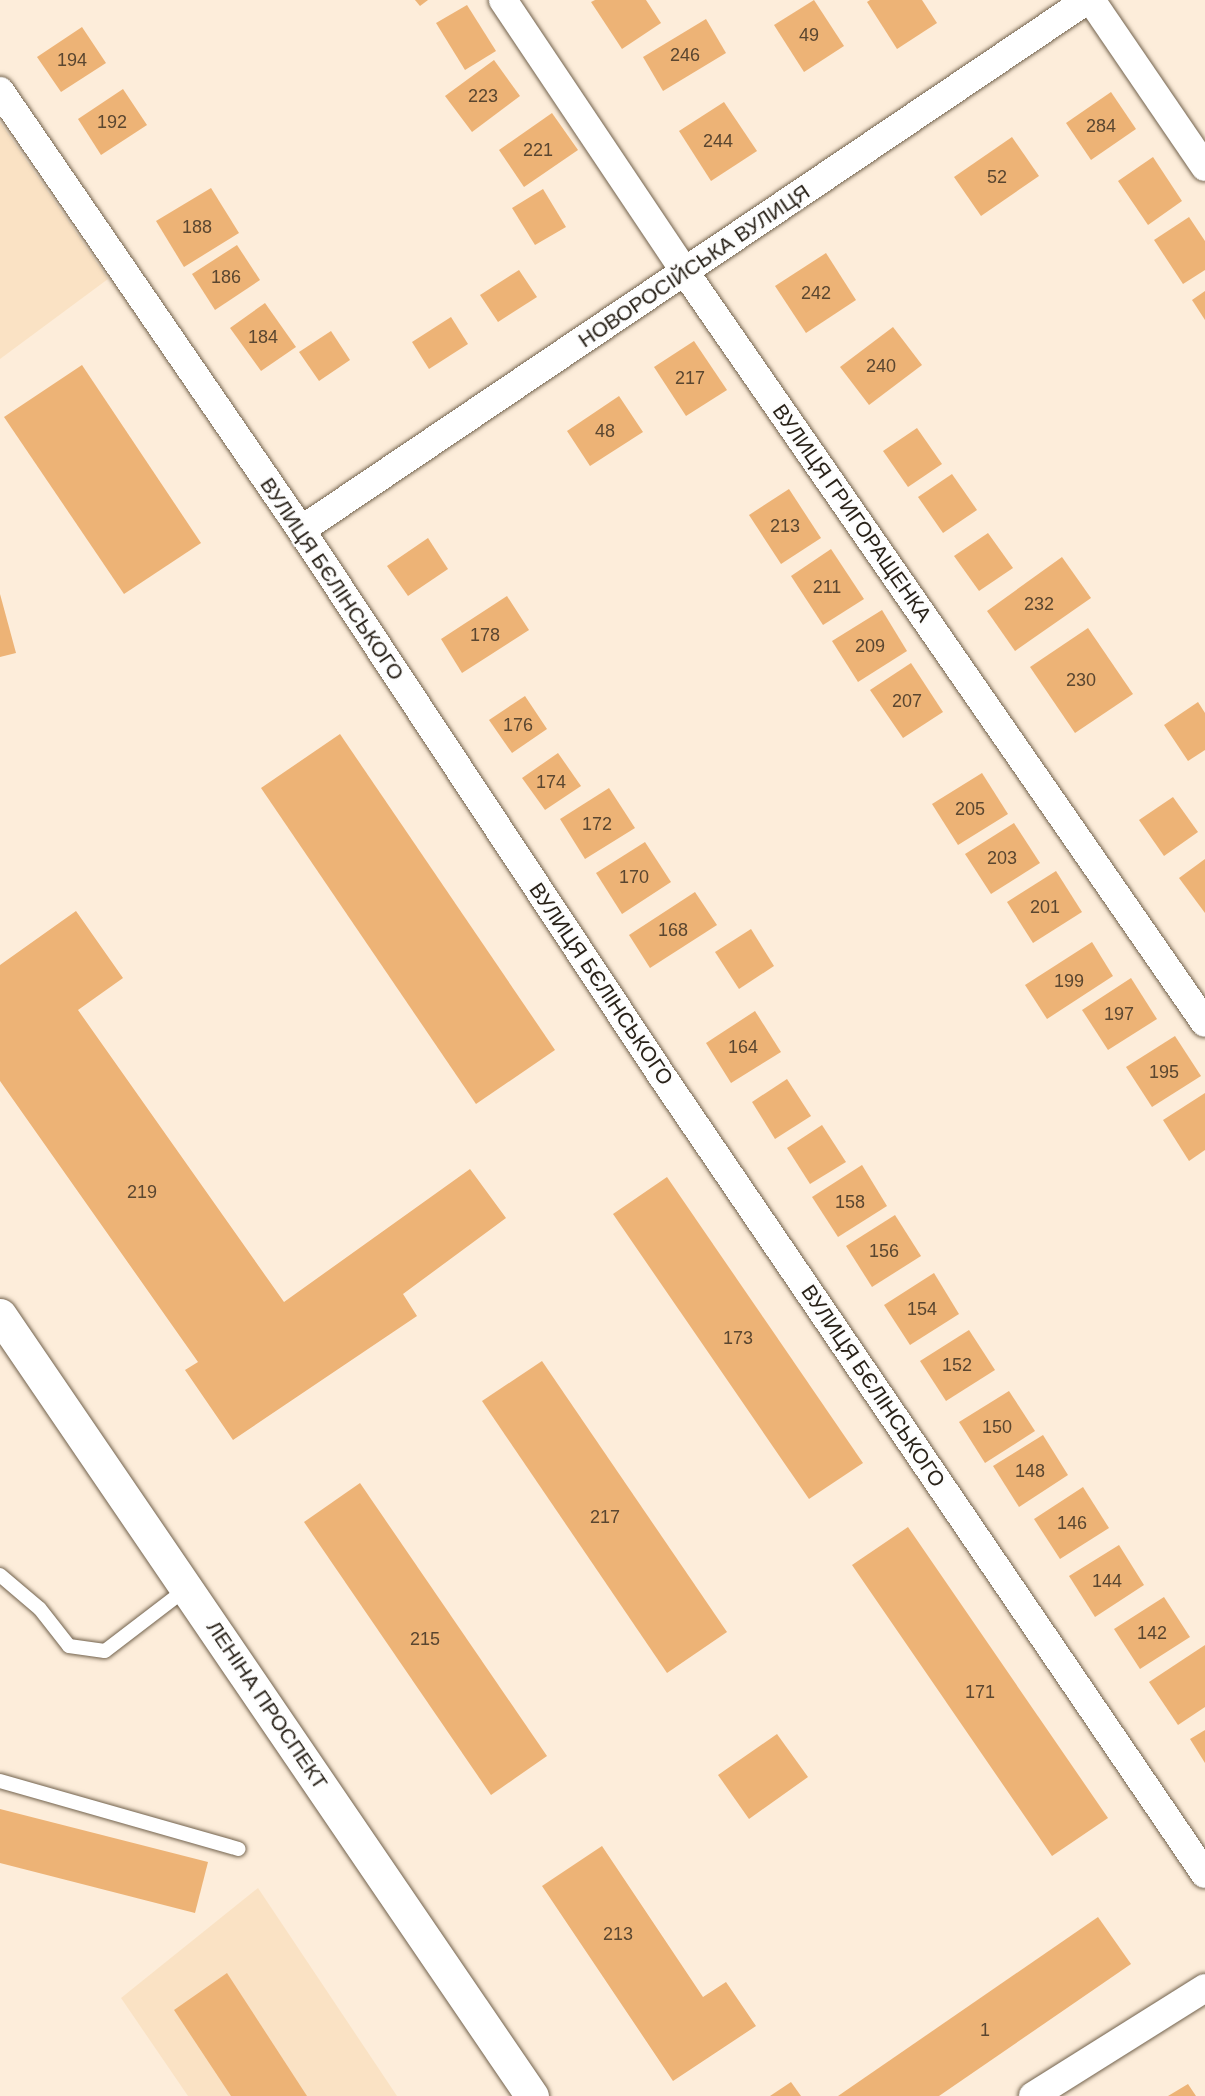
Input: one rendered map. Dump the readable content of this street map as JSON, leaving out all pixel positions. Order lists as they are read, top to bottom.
{
  "streets": {
    "main road": ["ЛЕНІНА ПРОСПЕКТ"],
    "street": ["НОВОРОСІЙСЬКА ВУЛИЦЯ", "ВУЛИЦЯ ГРИГОРАЩЕНКА", "ВУЛИЦЯ БЄЛІНСЬКОГО"]
  },
  "crossings": [
    ["НОВОРОСІЙСЬКА ВУЛИЦЯ", "ВУЛИЦЯ ГРИГОРАЩЕНКА"],
    ["НОВОРОСІЙСЬКА ВУЛИЦЯ", "ВУЛИЦЯ БЄЛІНСЬКОГО"]
  ],
  "house_numbers": [
    "49",
    "246",
    "194",
    "223",
    "192",
    "284",
    "244",
    "221",
    "52",
    "188",
    "186",
    "242",
    "184",
    "240",
    "217",
    "48",
    "213",
    "211",
    "232",
    "178",
    "209",
    "230",
    "207",
    "176",
    "174",
    "205",
    "172",
    "203",
    "170",
    "201",
    "168",
    "199",
    "197",
    "164",
    "195",
    "219",
    "158",
    "156",
    "154",
    "173",
    "152",
    "150",
    "148",
    "217",
    "146",
    "144",
    "142",
    "215",
    "171",
    "213",
    "1"
  ]
}
